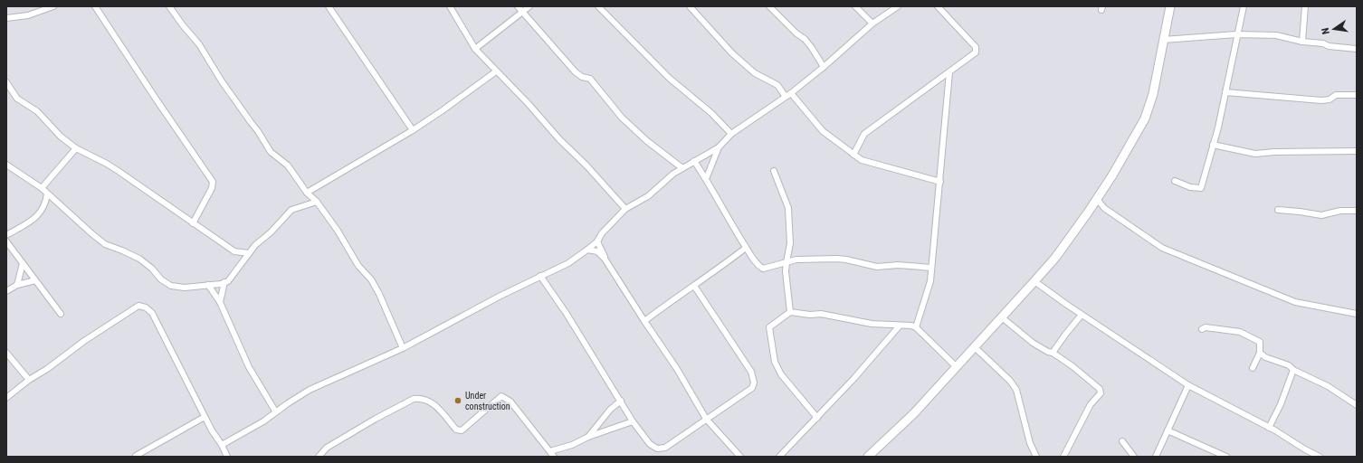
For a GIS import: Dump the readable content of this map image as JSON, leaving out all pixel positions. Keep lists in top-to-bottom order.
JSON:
{
  "places": ["Under construction"],
  "north": "left"
}
